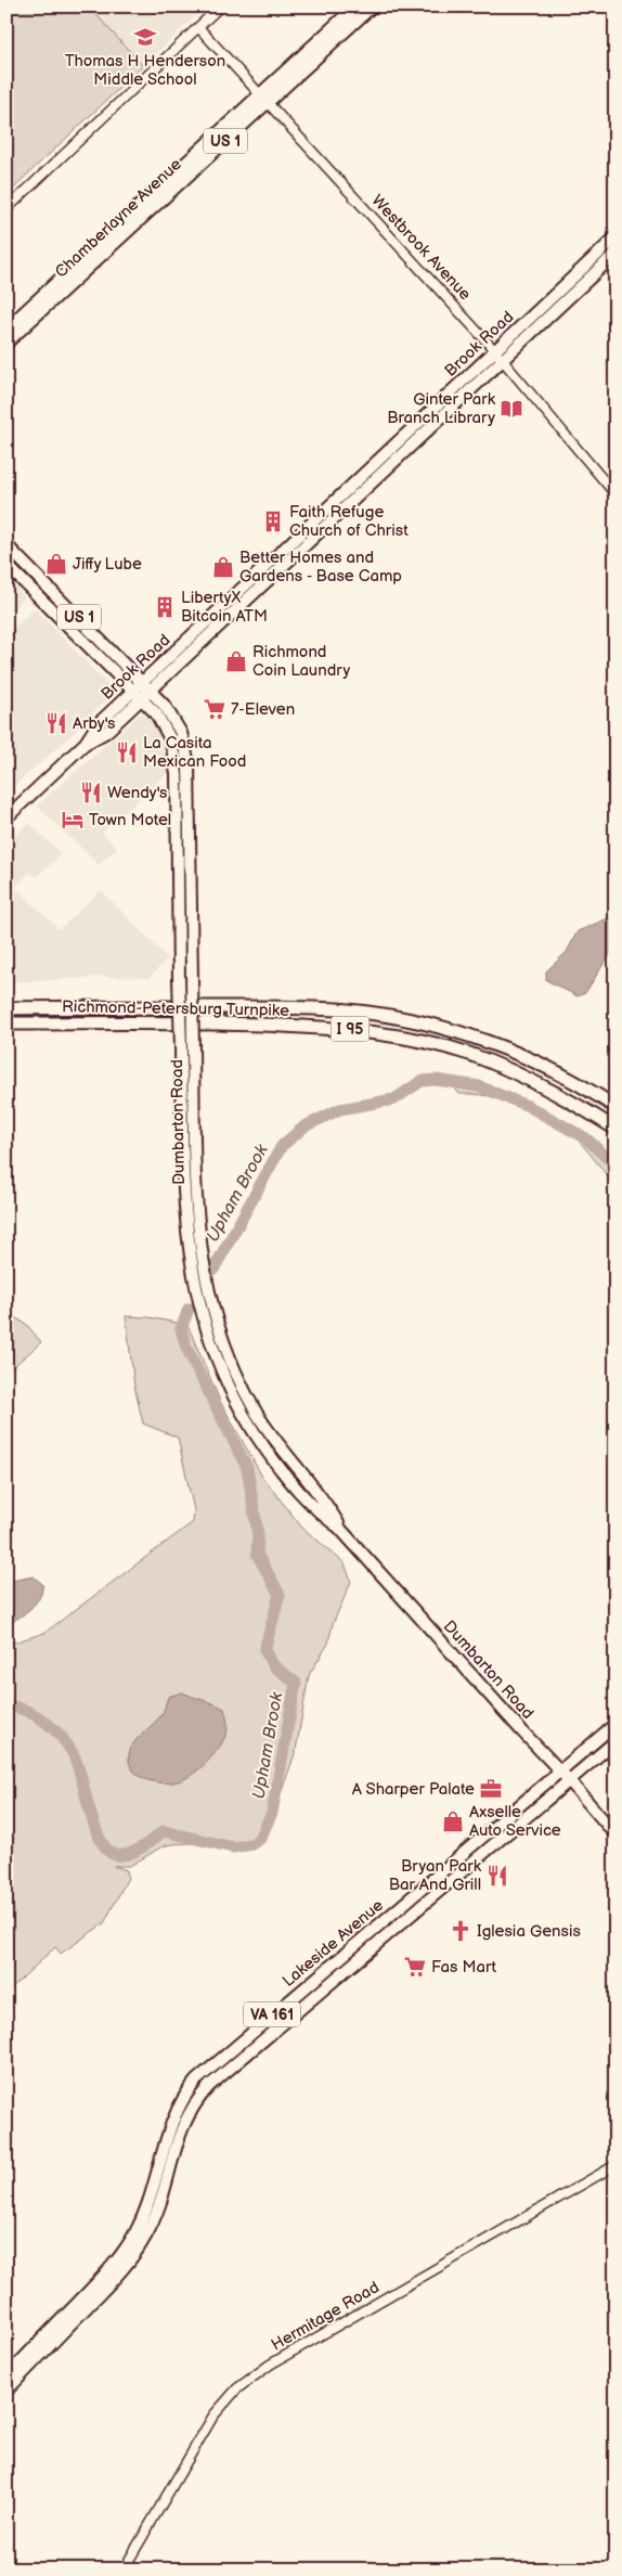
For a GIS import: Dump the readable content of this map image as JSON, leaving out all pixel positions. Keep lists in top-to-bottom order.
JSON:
{
  "streets": {
    "highway": ["Richmond-Petersburg Turnpike", "I 95"],
    "main road": [
      "US 1",
      "Chamberlayne Avenue",
      "Brook Road",
      "Dumbarton Road",
      "Lakeside Avenue",
      "VA 161"
    ],
    "street": ["Westbrook Avenue", "Hermitage Road"]
  },
  "crossings": [
    ["US 1", "Chamberlayne Avenue"],
    ["US 1", "Westbrook Avenue"],
    ["US 1", "Brook Road"],
    ["US 1", "Dumbarton Road"],
    ["Chamberlayne Avenue", "Westbrook Avenue"],
    ["Westbrook Avenue", "Brook Road"],
    ["Brook Road", "Dumbarton Road"],
    ["Dumbarton Road", "Lakeside Avenue"]
  ],
  "water": ["Upham Brook"],
  "places": {
    "school or university": ["Thomas H Henderson Middle School"],
    "library": ["Ginter Park Branch Library"],
    "building": ["Faith Refuge Church of Christ", "LibertyX Bitcoin ATM"],
    "shop": [
      "Jiffy Lube",
      "Better Homes and Gardens - Base Camp",
      "Richmond Coin Laundry",
      "Axselle Auto Service"
    ],
    "supermarket": ["7-Eleven", "Fas Mart"],
    "restaurant": [
      "Arby's",
      "La Casita Mexican Food",
      "Wendy's",
      "Bryan Park Bar And Grill"
    ],
    "hotel": ["Town Motel"],
    "office": ["A Sharper Palate"],
    "church": ["Iglesia Gensis"]
  }
}
